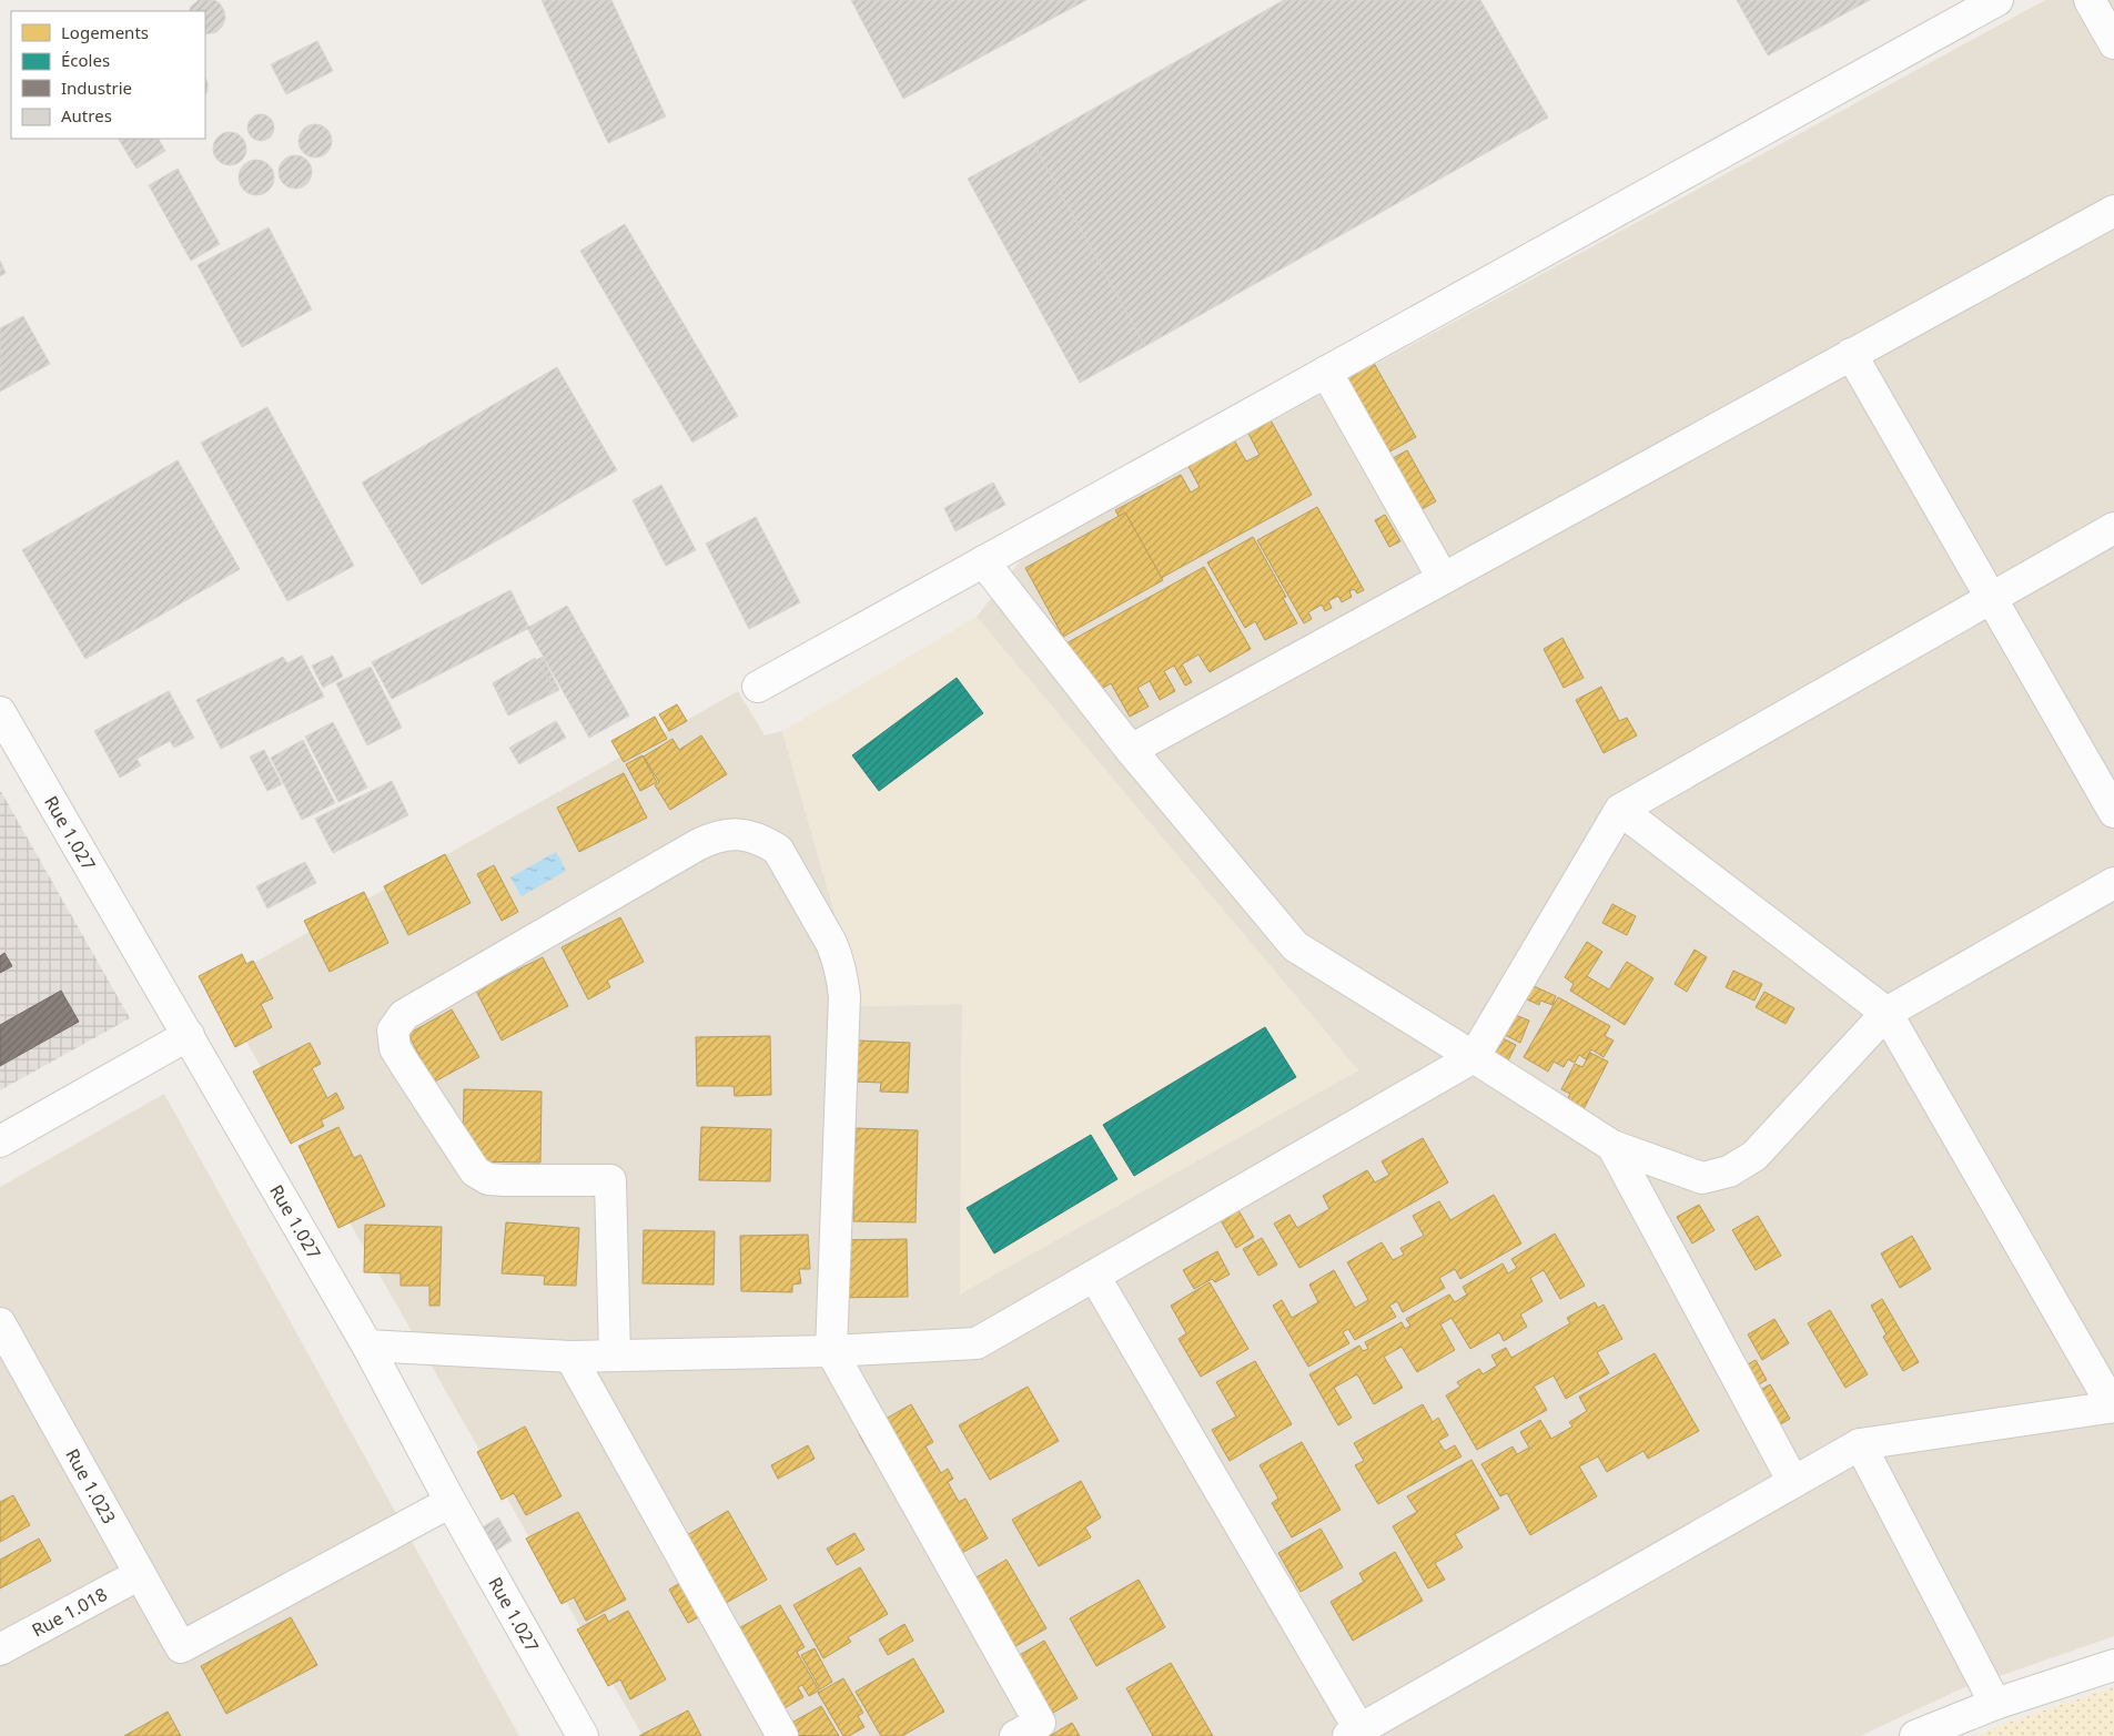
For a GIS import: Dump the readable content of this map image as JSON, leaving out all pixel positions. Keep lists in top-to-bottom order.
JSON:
{
  "streets": {
    "street": ["Rue 1.027", "Rue 1.023", "Rue 1.018"]
  },
  "crossings": [
    ["Rue 1.027", "Rue 1.023"],
    ["Rue 1.023", "Rue 1.018"]
  ],
  "legend": [
    "Logements",
    "Écoles",
    "Industrie",
    "Autres"
  ]
}
